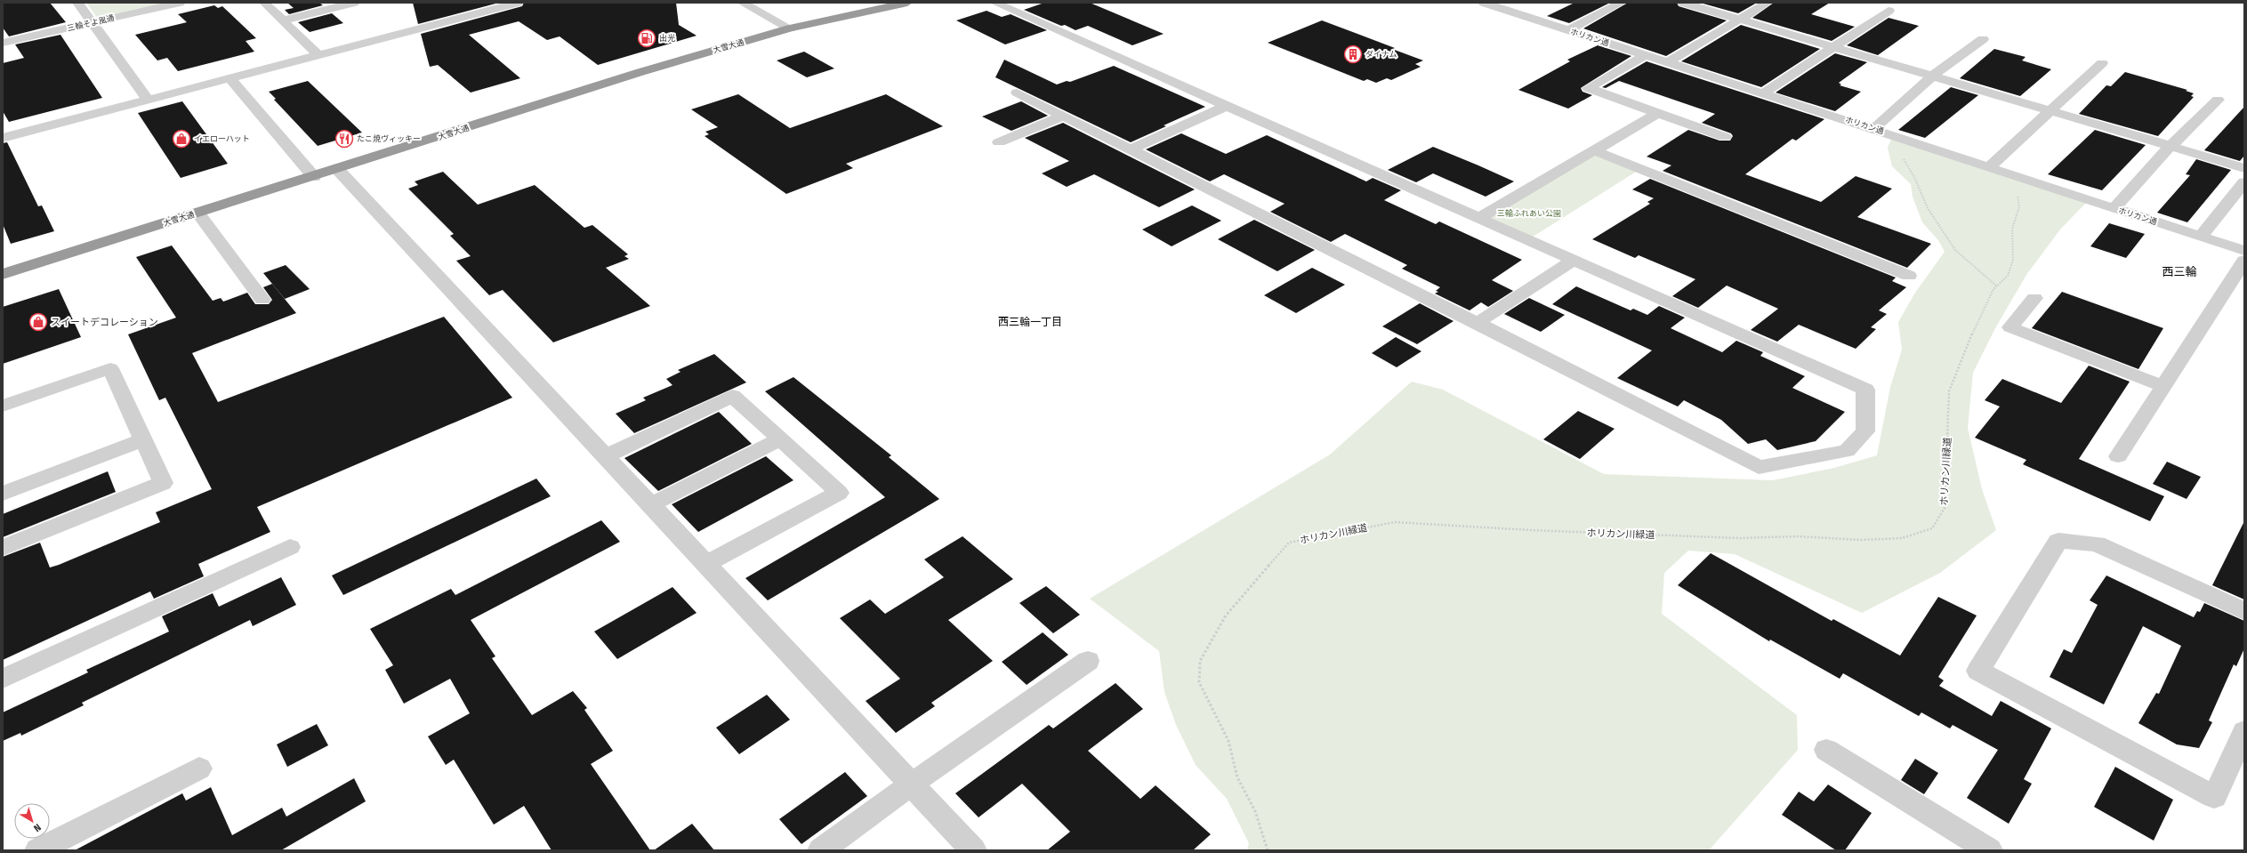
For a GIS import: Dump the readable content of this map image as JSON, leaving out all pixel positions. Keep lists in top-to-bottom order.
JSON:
{
  "streets": {
    "highway": ["大雪大通"],
    "street": ["三輪そよ風通", "ホリカン通"],
    "path": ["ホリカン川緑道"]
  },
  "crossings": [
    ["ホリカン通", "ホリカン川緑道"]
  ],
  "districts": ["西三輪", "西三輪一丁目"],
  "parks": ["三輪ふれあい公園"],
  "places": {
    "fuel station": ["出光"],
    "building": ["ダイナム"],
    "shop": ["イエローハット", "スイートデコレーション"],
    "restaurant": ["たこ焼ヴィッキー"]
  },
  "north": "bottom right"
}
